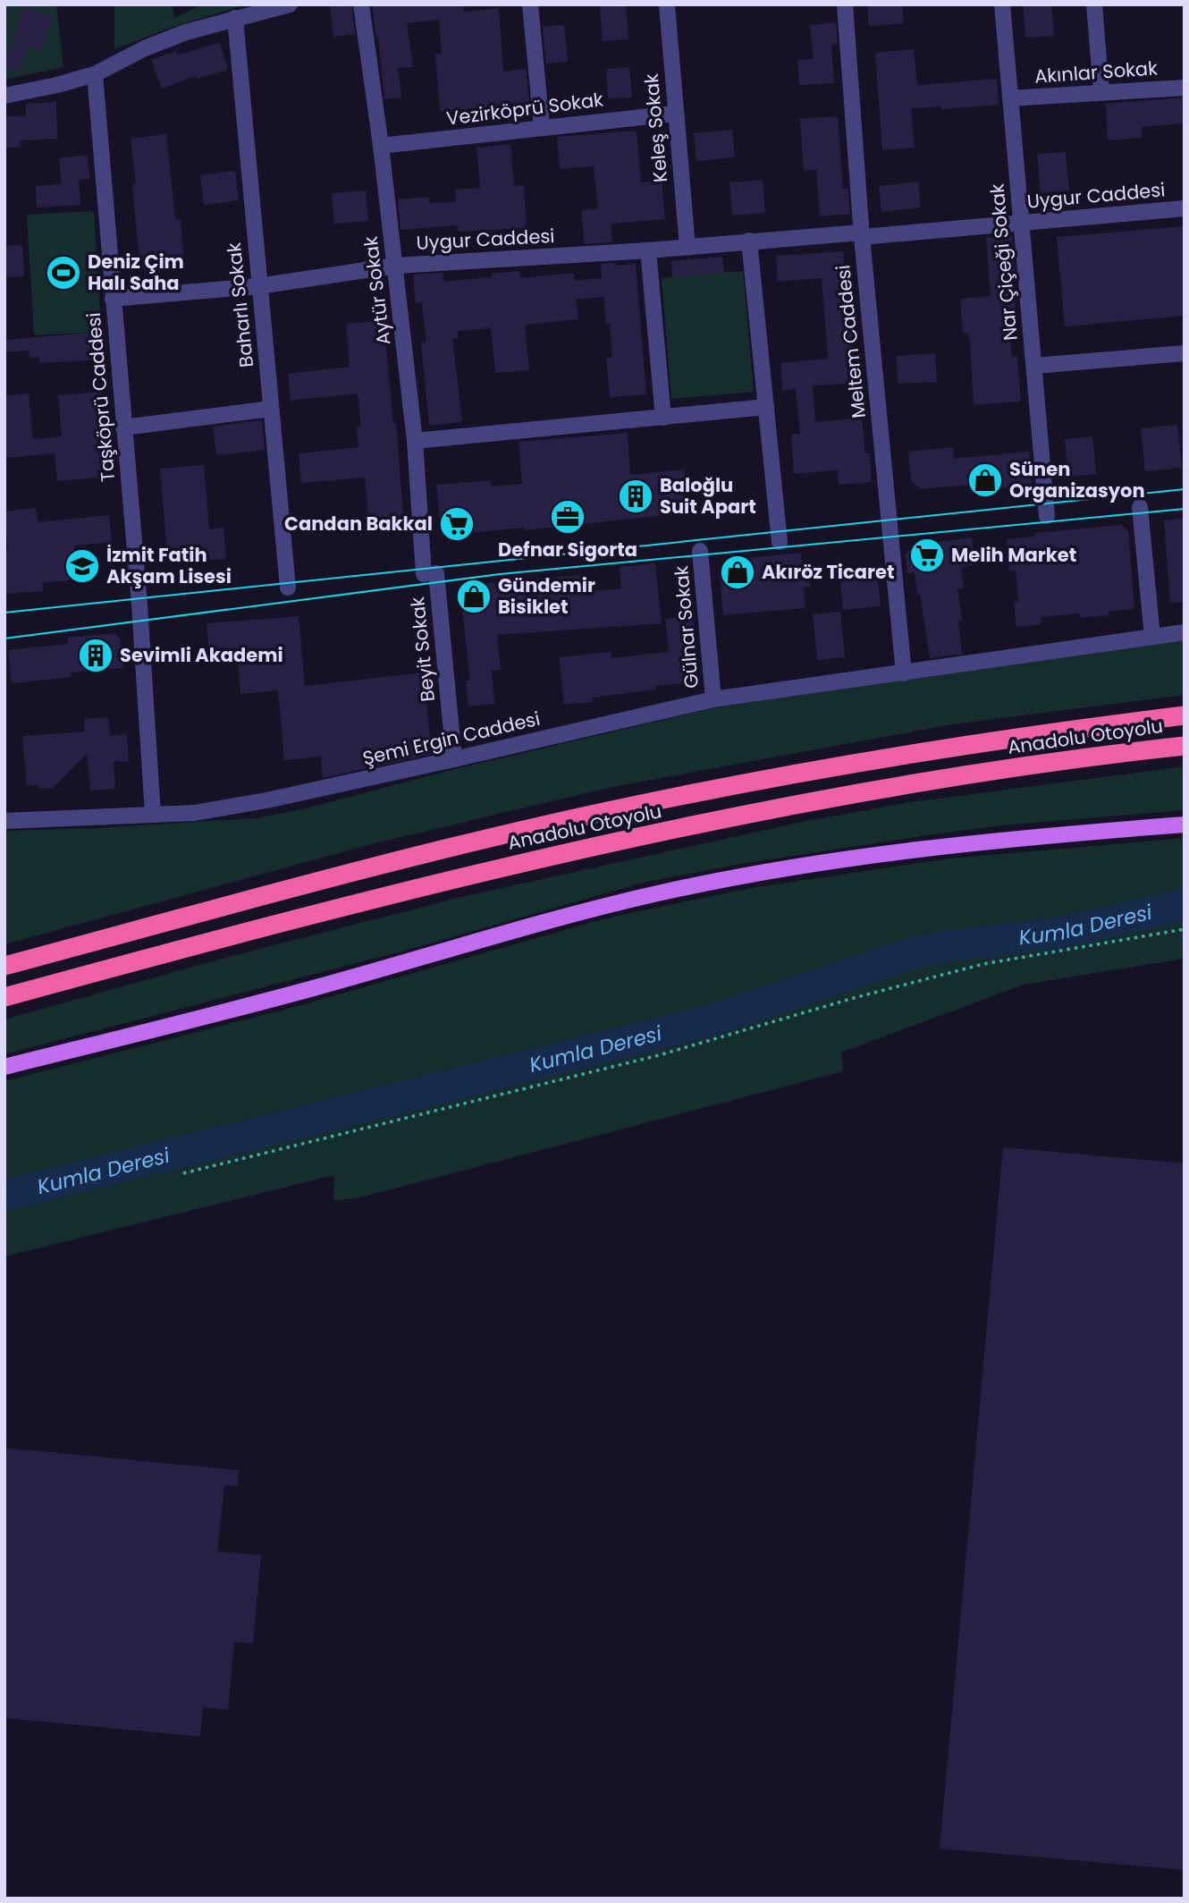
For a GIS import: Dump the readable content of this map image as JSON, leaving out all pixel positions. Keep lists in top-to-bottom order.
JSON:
{
  "streets": {
    "highway": ["Anadolu Otoyolu"],
    "street": [
      "Akınlar Sokak",
      "Vezirköprü Sokak",
      "Keleş Sokak",
      "Uygur Caddesi",
      "Nar Çiçeği Sokak",
      "Aytür Sokak",
      "Baharlı Sokak",
      "Meltem Caddesi",
      "Taşköprü Caddesi",
      "Gülnar Sokak",
      "Beyit Sokak",
      "Şemi Ergin Caddesi"
    ]
  },
  "crossings": [
    ["Akınlar Sokak", "Nar Çiçeği Sokak"],
    ["Vezirköprü Sokak", "Keleş Sokak"],
    ["Vezirköprü Sokak", "Aytür Sokak"],
    ["Keleş Sokak", "Uygur Caddesi"],
    ["Uygur Caddesi", "Nar Çiçeği Sokak"],
    ["Uygur Caddesi", "Aytür Sokak"],
    ["Uygur Caddesi", "Baharlı Sokak"],
    ["Uygur Caddesi", "Meltem Caddesi"],
    ["Uygur Caddesi", "Taşköprü Caddesi"],
    ["Aytür Sokak", "Beyit Sokak"],
    ["Meltem Caddesi", "Şemi Ergin Caddesi"],
    ["Taşköprü Caddesi", "Şemi Ergin Caddesi"],
    ["Gülnar Sokak", "Şemi Ergin Caddesi"],
    ["Beyit Sokak", "Şemi Ergin Caddesi"]
  ],
  "water": ["Kumla Deresi"],
  "places": {
    "sports": ["Deniz Çim Halı Saha"],
    "shop": ["Sünen Organizasyon", "Akıröz Ticaret", "Gündemir Bisiklet"],
    "building": ["Baloğlu Suit Apart", "Sevimli Akademi"],
    "office": ["Defnar Sigorta"],
    "supermarket": ["Candan Bakkal", "Melih Market"],
    "school or university": ["İzmit Fatih Akşam Lisesi"]
  }
}
